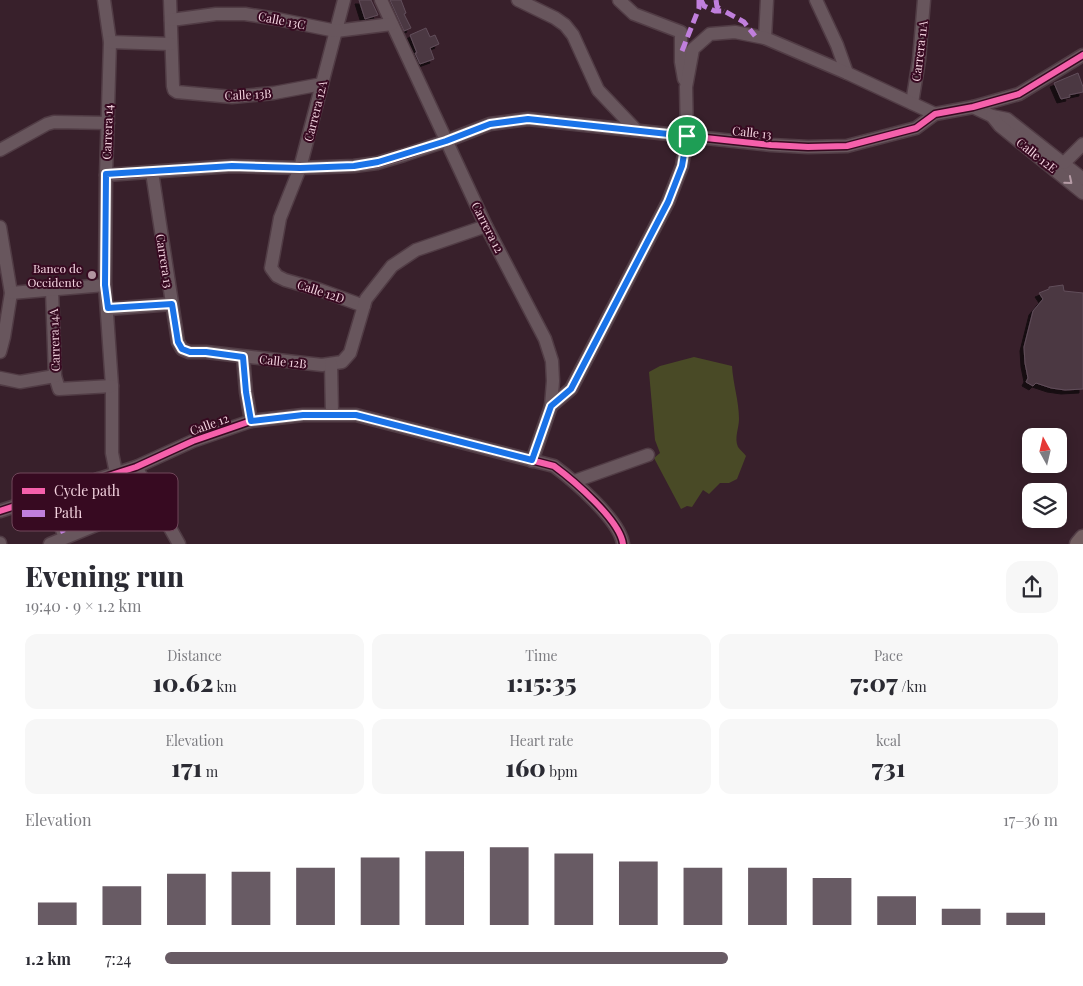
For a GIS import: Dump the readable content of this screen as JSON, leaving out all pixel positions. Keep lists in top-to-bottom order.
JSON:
{
  "streets": {
    "street": [
      "Calle 13C",
      "Carrera 11A",
      "Calle 13B",
      "Carrera 12A",
      "Carrera 14",
      "Calle 13",
      "Calle 12E",
      "Carrera 12",
      "Carrera 13",
      "Calle 12D",
      "Carrera 14A",
      "Calle 12B",
      "Calle 12"
    ]
  },
  "crossings": [
    ["Calle 13C", "Carrera 12A"],
    ["Calle 13C", "Carrera 12"],
    ["Calle 13B", "Carrera 12A"],
    ["Carrera 12A", "Calle 13"],
    ["Carrera 12A", "Calle 12D"],
    ["Carrera 14", "Calle 13"],
    ["Carrera 14", "Carrera 14A"],
    ["Carrera 14", "Calle 12"],
    ["Calle 13", "Calle 12E"],
    ["Calle 13", "Carrera 12"],
    ["Calle 13", "Carrera 13"],
    ["Carrera 12", "Calle 12"],
    ["Carrera 13", "Calle 12B"]
  ],
  "places": ["Banco de Occidente"],
  "legend": ["Cycle path", "Path"],
  "north": "top",
  "page": {
    "heading": ["Evening run", "19:40 · 9 × 1.2 km"],
    "stats": [
      ["Distance", "10.62 km"],
      ["Time", "1:15:35"],
      ["Pace", "7:07 /km"],
      ["Elevation", "171 m"],
      ["Heart rate", "160 bpm"],
      ["kcal", "731"]
    ],
    "chart": ["Elevation", "17–36 m"],
    "list": [
      {
        "name": "1.2 km",
        "note": "7:24"
      }
    ]
  }
}
